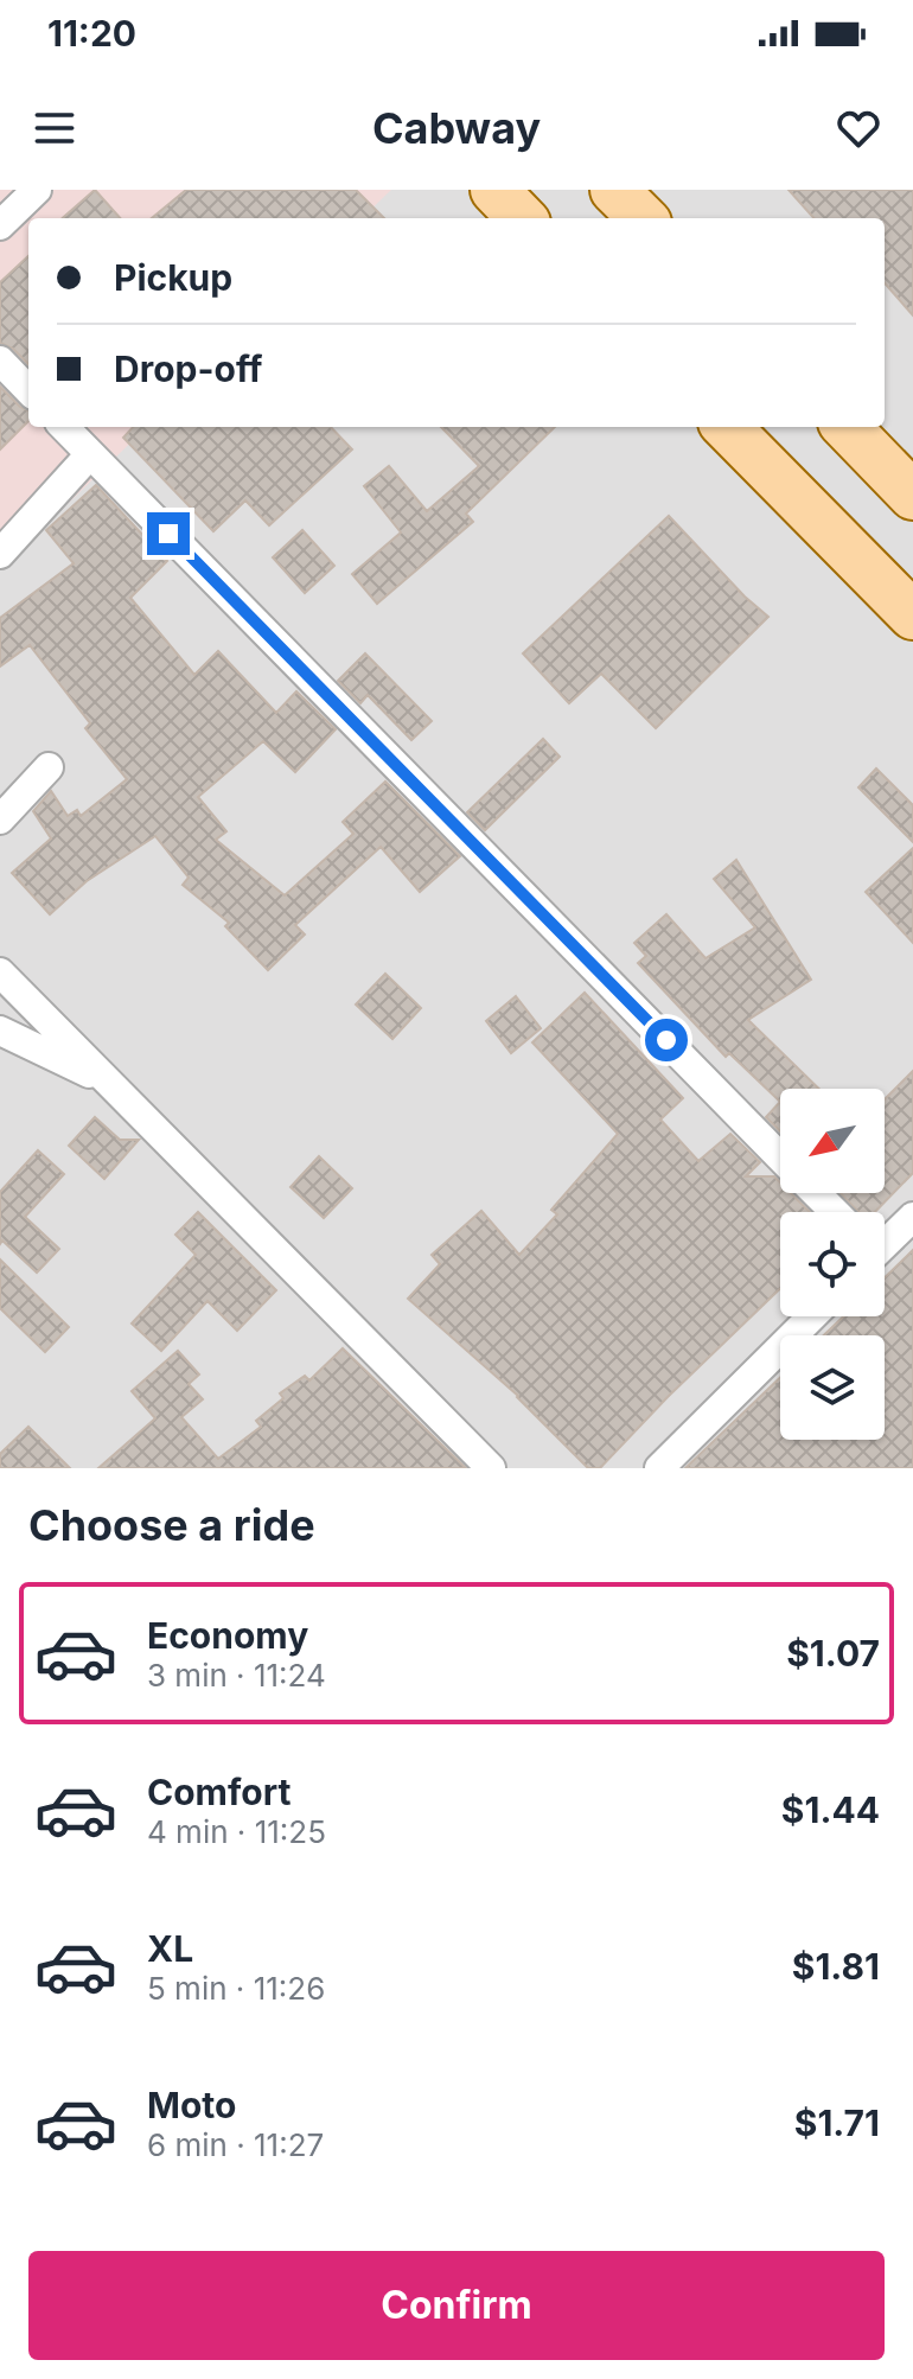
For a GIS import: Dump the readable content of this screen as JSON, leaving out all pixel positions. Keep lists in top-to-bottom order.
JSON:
{
  "north": "bottom left",
  "page": {
    "status": "11:20",
    "header": "Cabway",
    "banner": ["Pickup", "Drop-off"],
    "heading": "Choose a ride",
    "list": [
      {
        "name": "Economy",
        "note": "3 min · 11:24",
        "value": "$1.07"
      },
      {
        "name": "Comfort",
        "note": "4 min · 11:25",
        "value": "$1.44"
      },
      {
        "name": "XL",
        "note": "5 min · 11:26",
        "value": "$1.81"
      },
      {
        "name": "Moto",
        "note": "6 min · 11:27",
        "value": "$1.71"
      }
    ],
    "buttons": "Confirm"
  }
}
